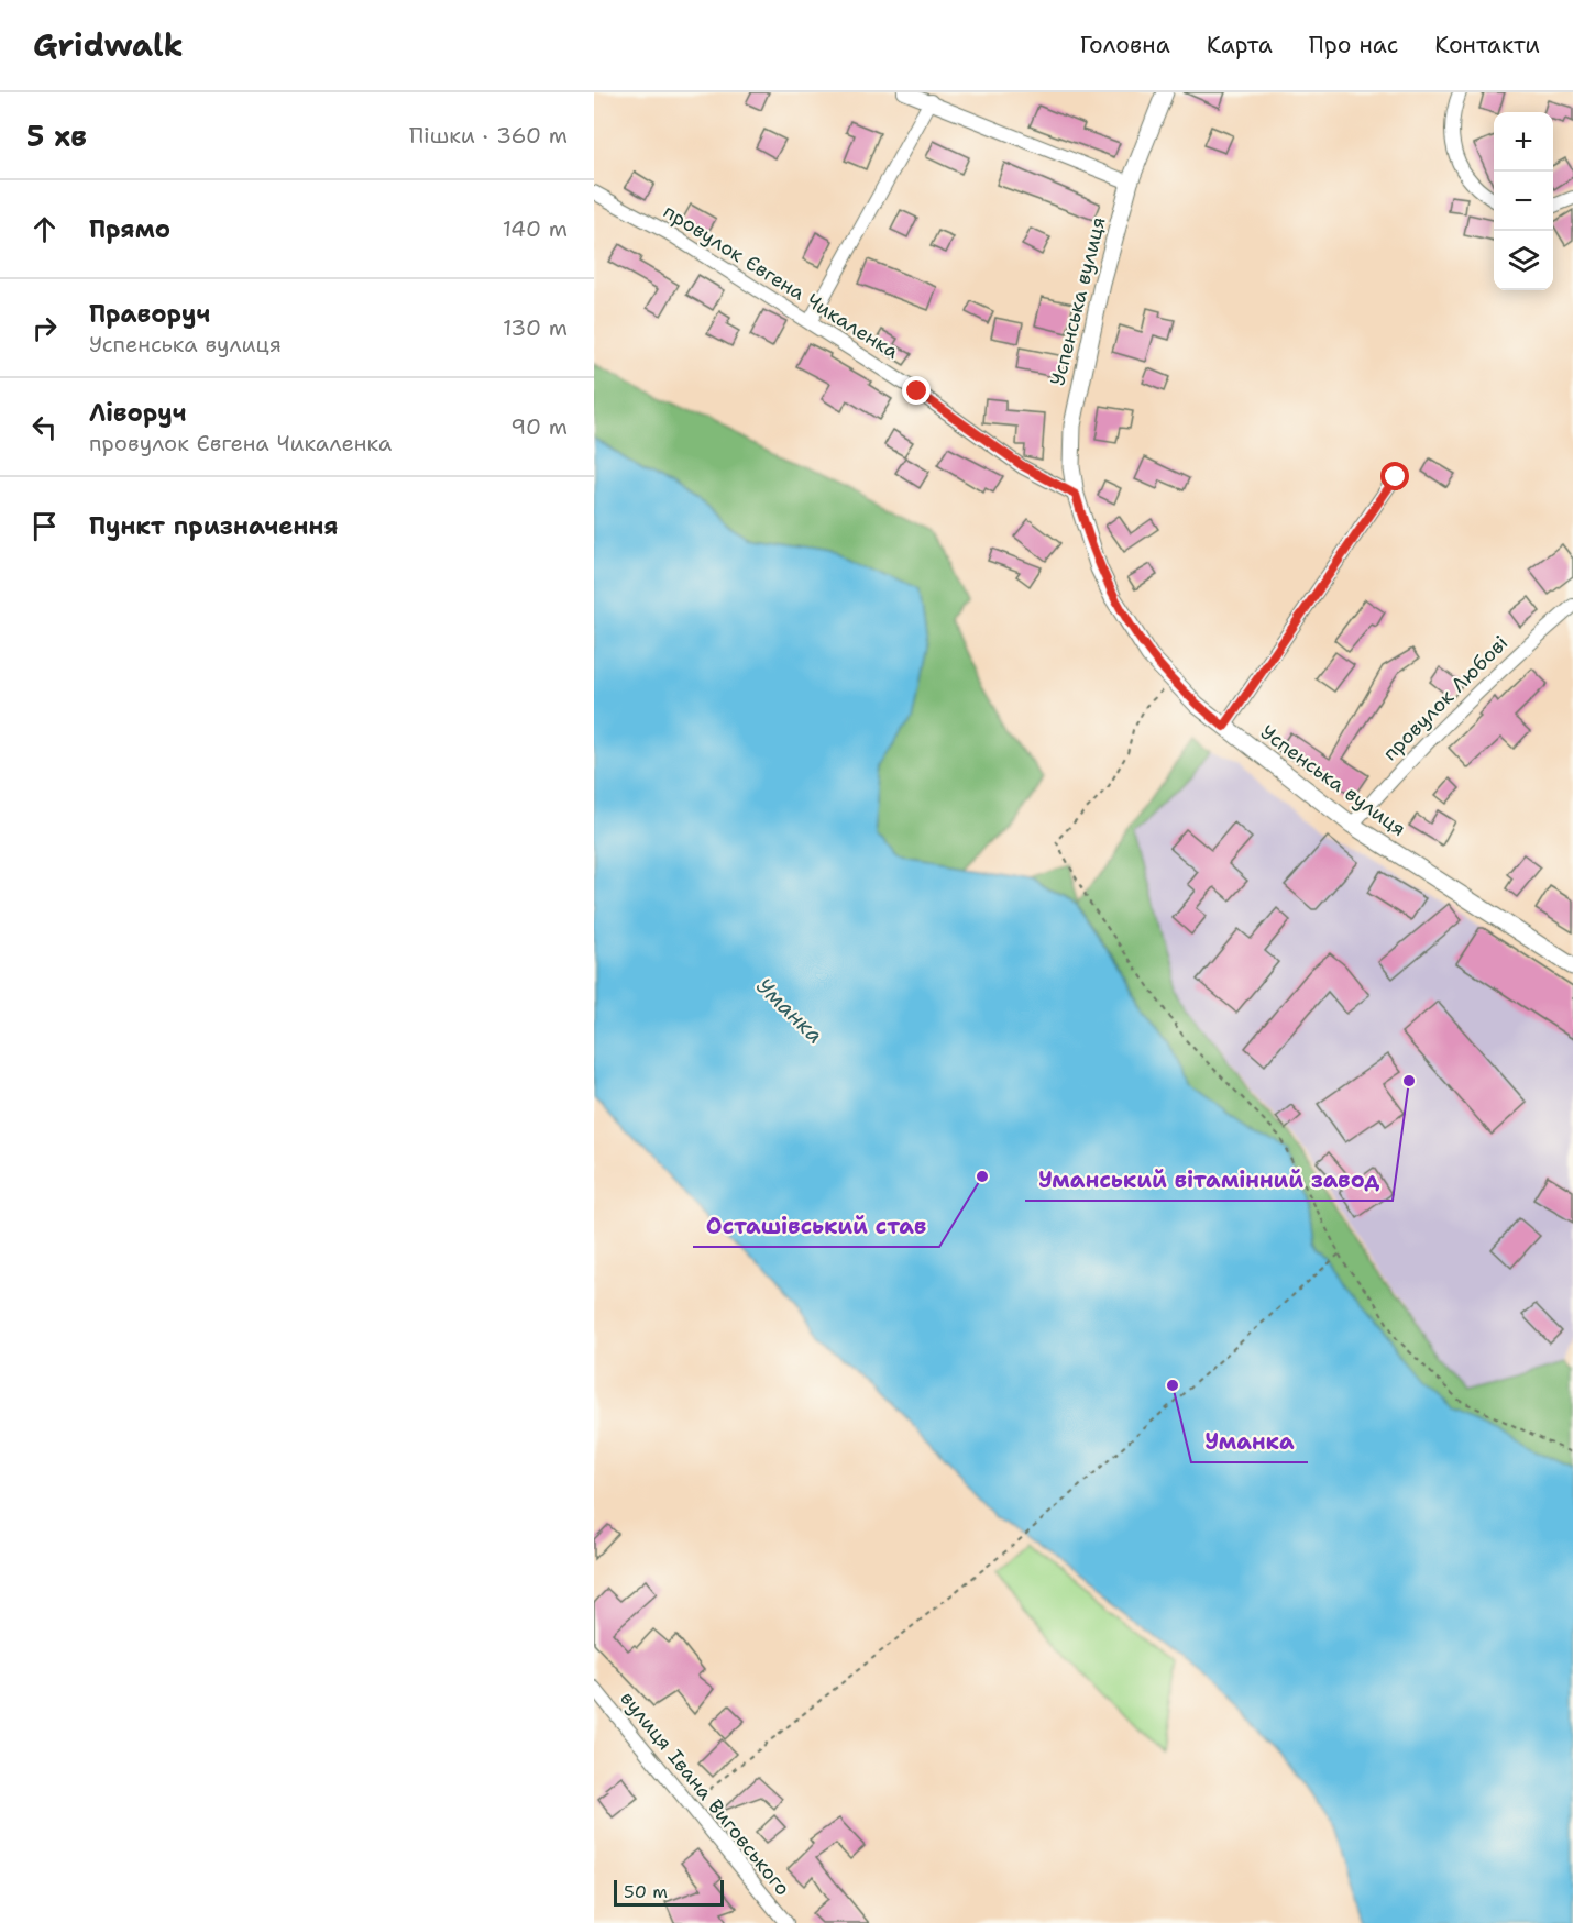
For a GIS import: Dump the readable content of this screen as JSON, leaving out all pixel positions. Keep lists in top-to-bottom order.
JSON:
{
  "streets": {
    "street": [
      "провулок Євгена Чикаленка",
      "Успенська вулиця",
      "провулок Любові",
      "вулиця Івана Виговського"
    ]
  },
  "crossings": [
    ["провулок Євгена Чикаленка", "Успенська вулиця"],
    ["Успенська вулиця", "провулок Любові"]
  ],
  "water": ["Уманка"],
  "places": ["Уманський вітамінний завод", "Осташівський став", "Уманка"],
  "scale_bar": "50 m",
  "page": {
    "header": "Gridwalk",
    "nav": [
      "Головна",
      "Карта",
      "Про нас",
      "Контакти"
    ],
    "heading": ["5 хв", "Пішки · 360 m"],
    "map_buttons": ["+", "−"],
    "list": [
      ["Прямо", "140 m"],
      ["Праворуч", "Успенська вулиця", "130 m"],
      ["Ліворуч", "провулок Євгена Чикаленка", "90 m"],
      "Пункт призначення"
    ],
    "scale": "50 m"
  }
}
